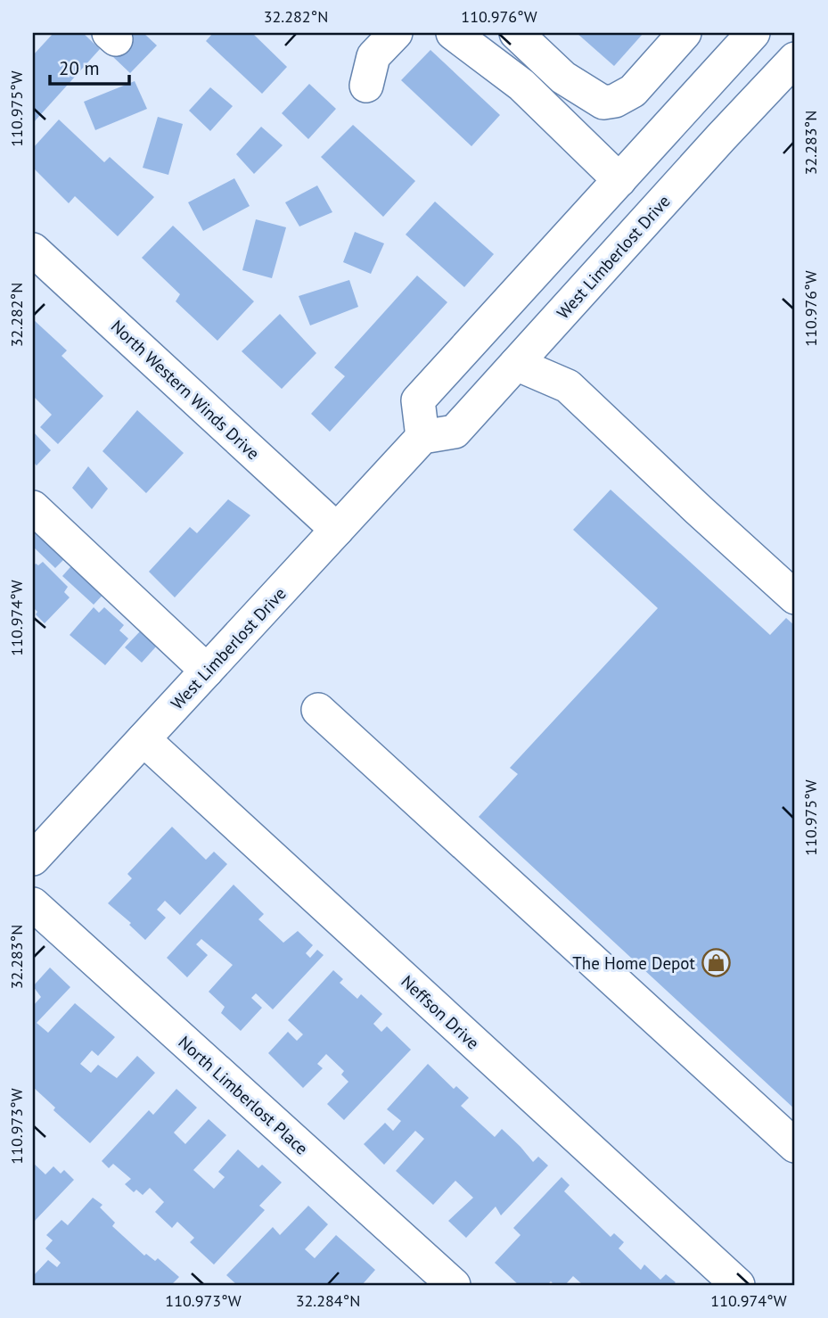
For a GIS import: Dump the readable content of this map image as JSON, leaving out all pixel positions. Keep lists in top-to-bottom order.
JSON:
{
  "streets": {
    "street": [
      "West Limberlost Drive",
      "North Western Winds Drive",
      "Neffson Drive",
      "North Limberlost Place"
    ]
  },
  "crossings": [
    ["West Limberlost Drive", "North Western Winds Drive"],
    ["West Limberlost Drive", "Neffson Drive"]
  ],
  "places": {
    "shop": ["The Home Depot"]
  },
  "scale_bar": "20 m",
  "coordinates": [
    "32.282°N",
    "110.976°W",
    "110.975°W",
    "32.283°N",
    "110.974°W",
    "110.973°W",
    "32.284°N"
  ]
}
